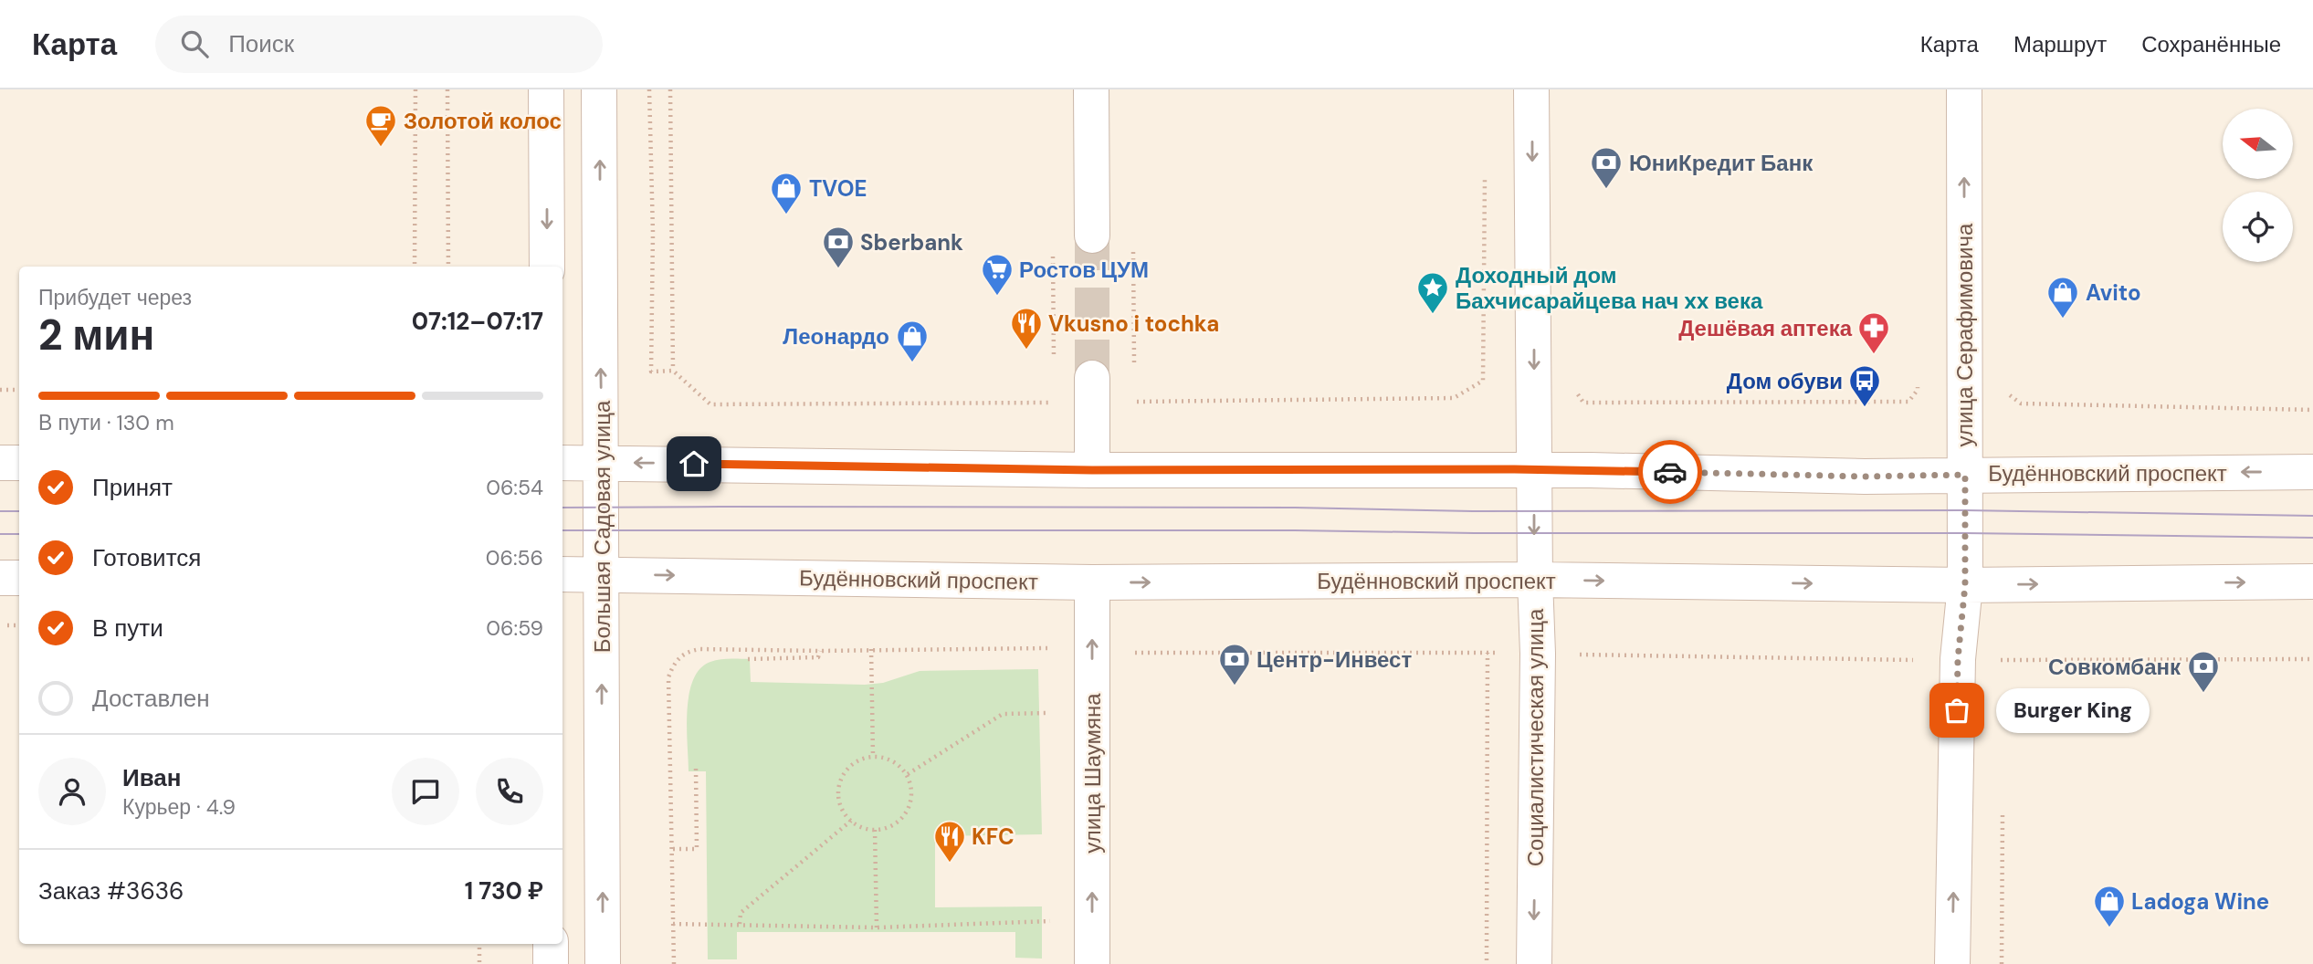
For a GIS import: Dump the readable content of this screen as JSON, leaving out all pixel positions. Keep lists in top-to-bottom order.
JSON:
{
  "streets": {
    "main road": [
      "улица Серафимовича",
      "Будённовский проспект",
      "Большая Садовая улица",
      "Социалистическая улица",
      "улица Шаумяна"
    ]
  },
  "crossings": [
    ["улица Серафимовича", "Будённовский проспект"],
    ["Будённовский проспект", "Большая Садовая улица"],
    ["Будённовский проспект", "Социалистическая улица"],
    ["Будённовский проспект", "улица Шаумяна"]
  ],
  "one_way": [
    "улица Серафимовича",
    "Большая Садовая улица",
    "Социалистическая улица",
    "улица Шаумяна"
  ],
  "places": {
    "cafe": ["Золотой колос"],
    "bank": [
      "ЮниКредит Банк",
      "Sberbank",
      "Центр-Инвест",
      "Совкомбанк"
    ],
    "shop": [
      "TVOE",
      "Avito",
      "Леонардо",
      "Ladoga Wine"
    ],
    "supermarket": ["Ростов ЦУМ"],
    "place": ["Доходный дом Бахчисарайцева нач xx века"],
    "restaurant": ["Vkusno i tochka", "KFC"],
    "pharmacy": ["Дешёвая аптека"],
    "bus stop": ["Дом обуви"],
    "other": ["Burger King"]
  },
  "north": "left",
  "page": {
    "header": "Карта",
    "search": "Поиск",
    "nav": ["Карта", "Маршрут", "Сохранённые"],
    "heading": ["2 мин", "Прибудет через", "07:12–07:17"],
    "panel": [
      "Иван",
      "Курьер · 4.9",
      "Заказ #3636",
      "1 730 ₽"
    ],
    "bar": "В пути · 130 m",
    "list": [
      ["Принят", "06:54"],
      ["Готовится", "06:56"],
      ["В пути", "06:59"],
      "Доставлен"
    ],
    "bubble": "Burger King"
  }
}
